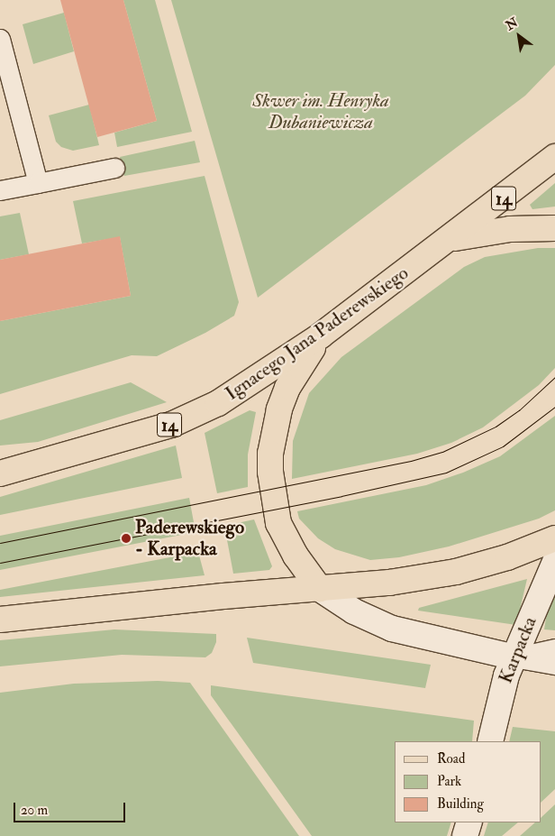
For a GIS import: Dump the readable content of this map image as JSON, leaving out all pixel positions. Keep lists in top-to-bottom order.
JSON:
{
  "streets": {
    "main road": ["14", "Ignacego Jana Paderewskiego"],
    "street": ["Karpacka"]
  },
  "parks": ["Skwer im. Henryka Dubaniewicza"],
  "places": ["Paderewskiego - Karpacka"],
  "legend": ["Road", "Park", "Building"],
  "scale_bar": "20 m",
  "north": "top left"
}
